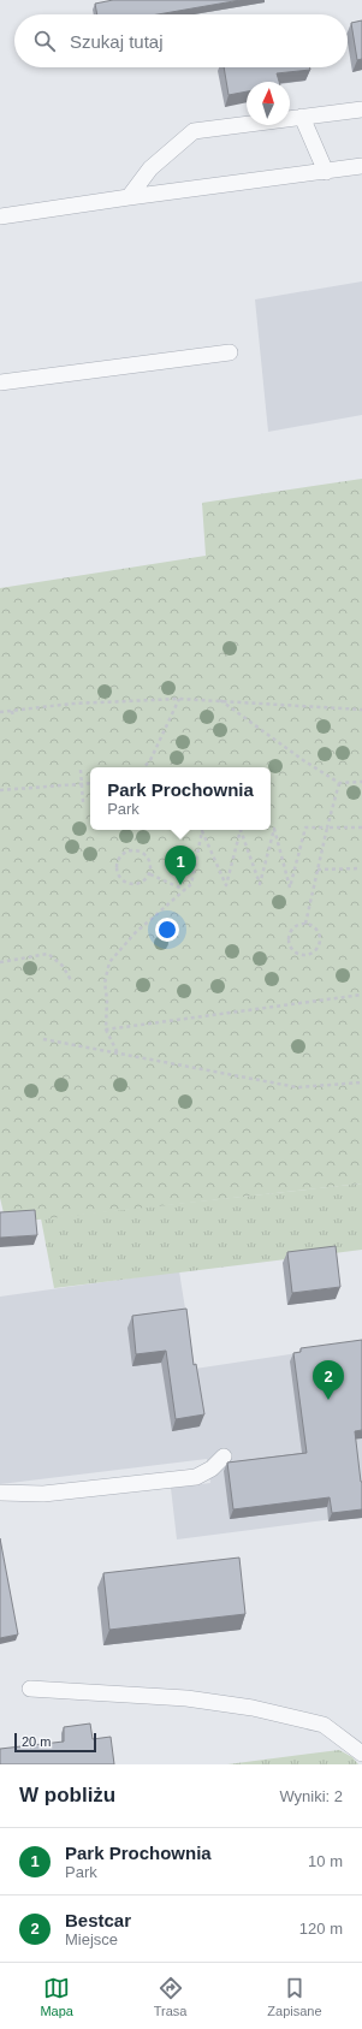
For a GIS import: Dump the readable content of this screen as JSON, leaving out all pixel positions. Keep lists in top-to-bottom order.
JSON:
{
  "scale_bar": "20 m",
  "north": "top",
  "page": {
    "search": "Szukaj tutaj",
    "popup": ["Park Prochownia", "Park"],
    "pins": ["1", "2"],
    "scale": "20 m",
    "heading": ["W pobliżu", "Wyniki: 2"],
    "list": [
      {
        "mark": "1",
        "name": "Park Prochownia",
        "note": "Park",
        "value": "10 m"
      },
      {
        "mark": "2",
        "name": "Bestcar",
        "note": "Miejsce",
        "value": "120 m"
      }
    ],
    "nav": ["Mapa", "Trasa", "Zapisane"]
  }
}
